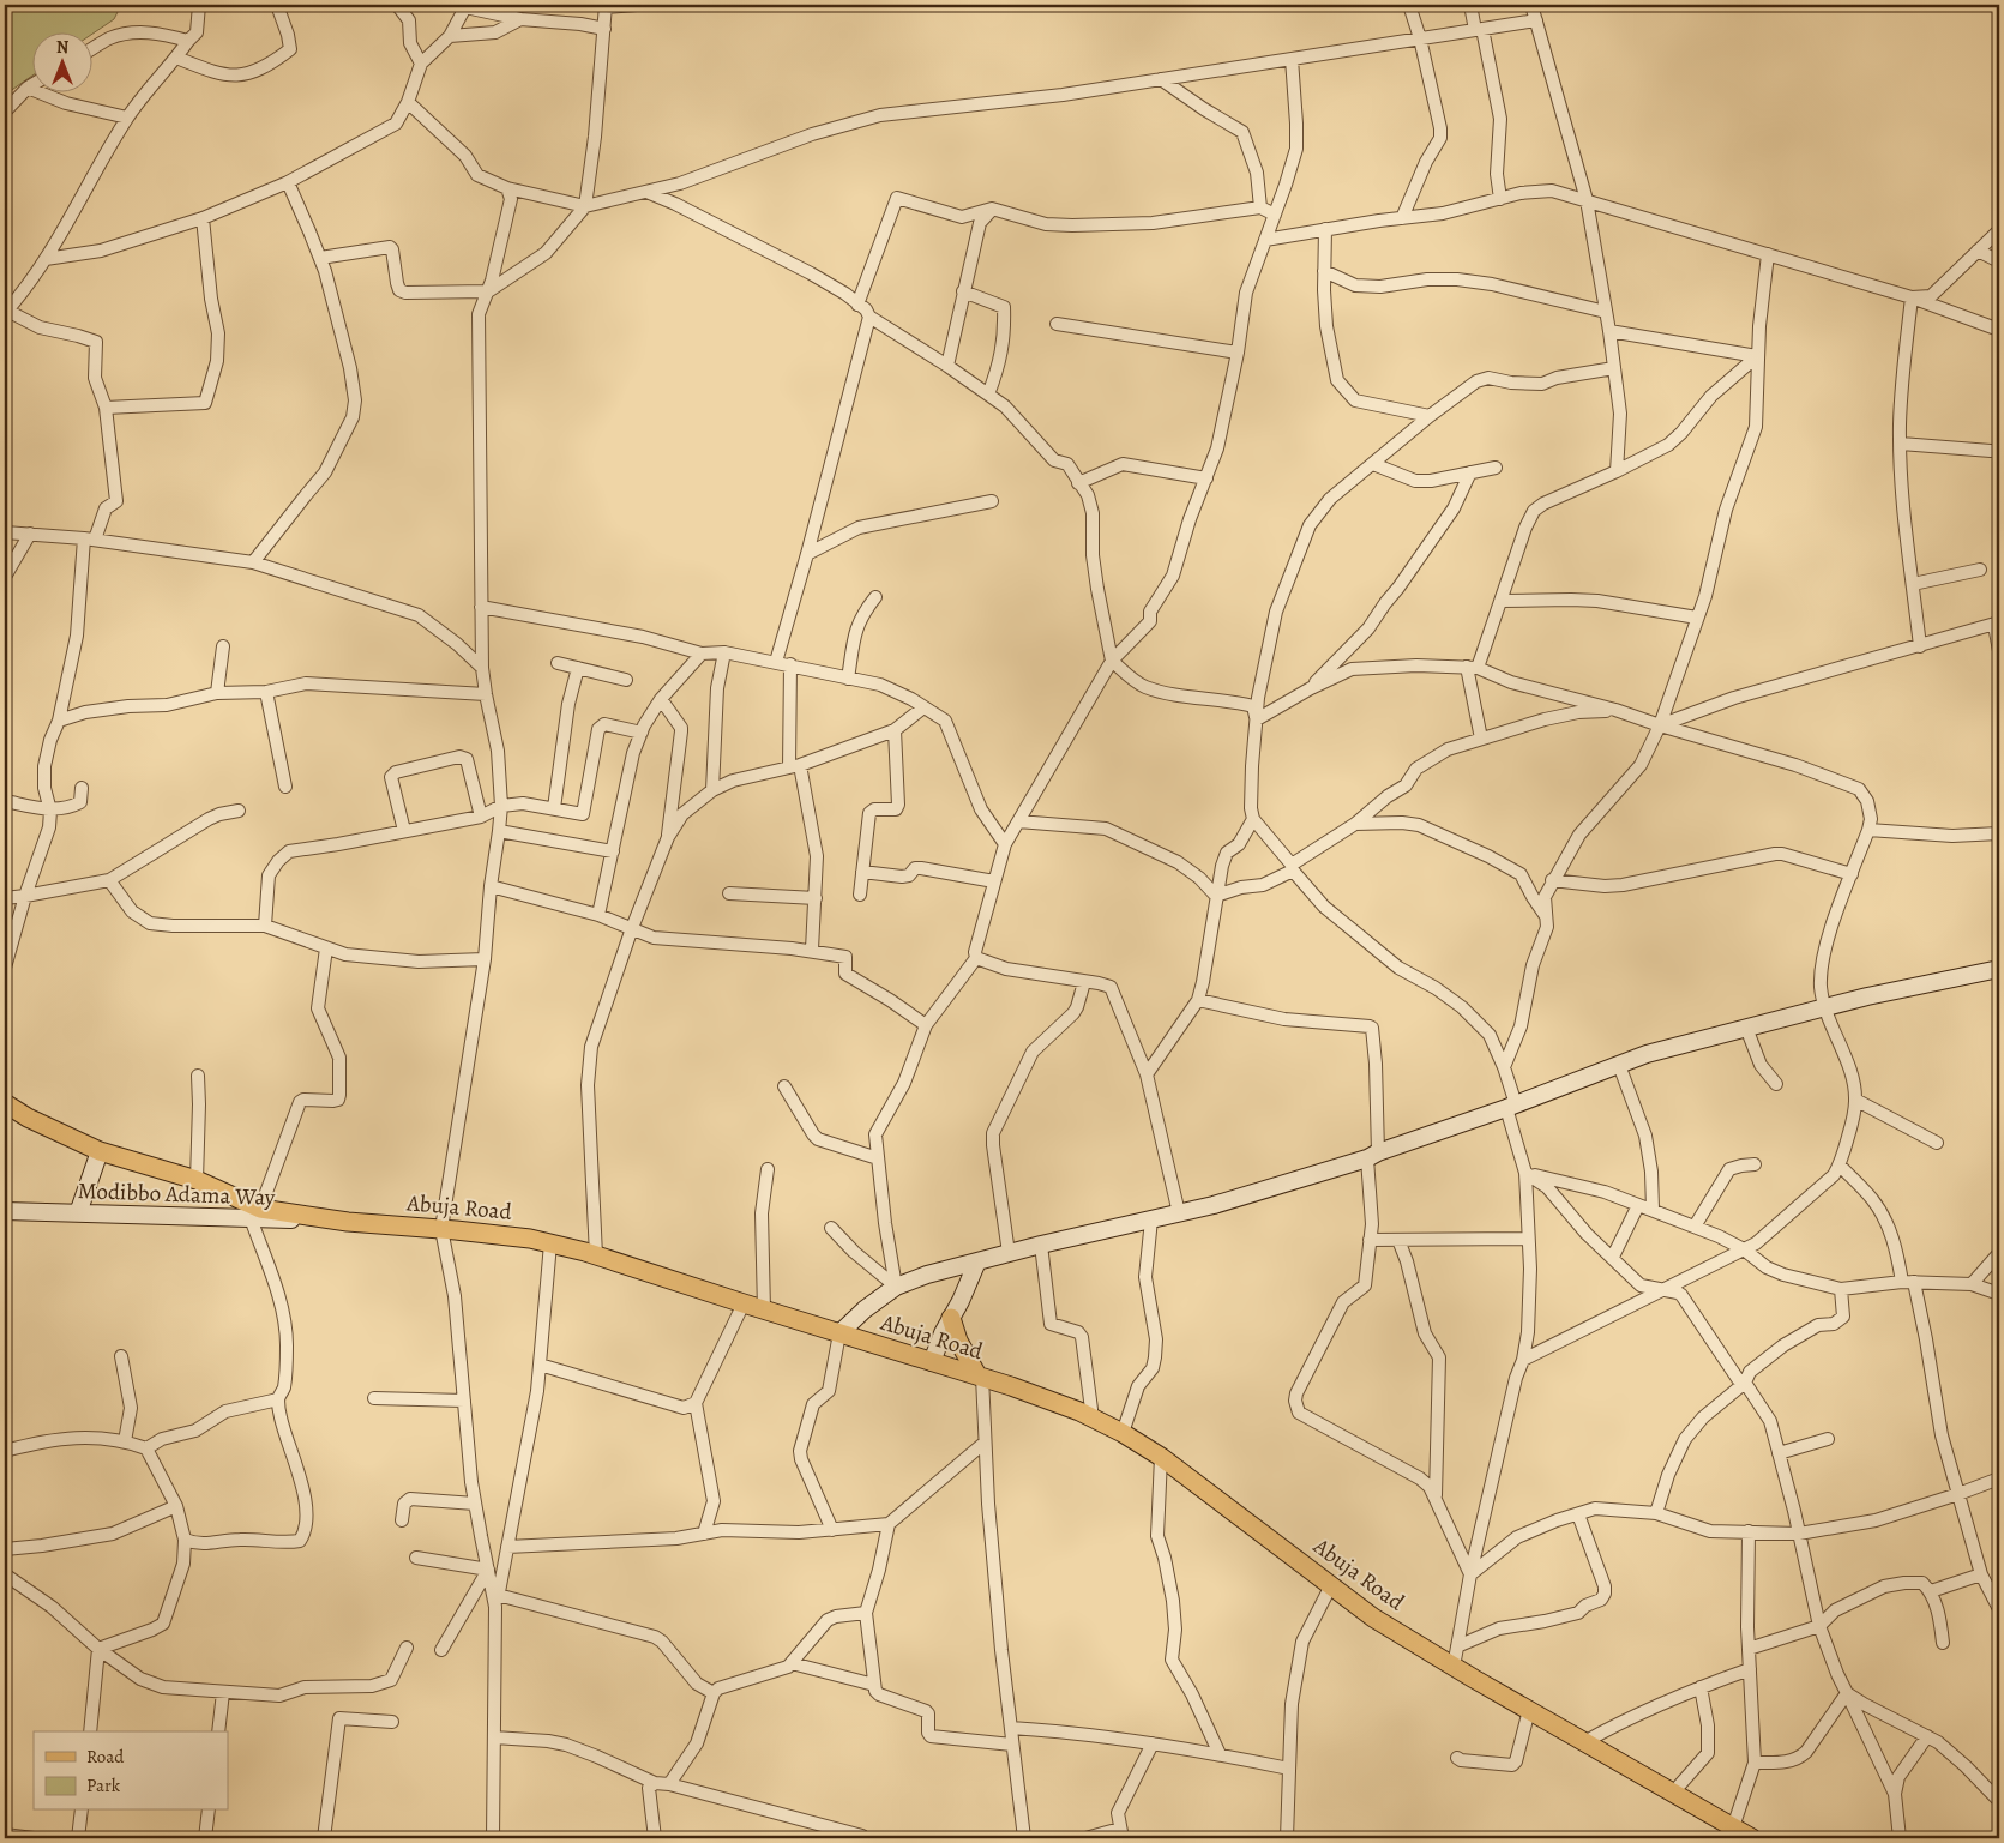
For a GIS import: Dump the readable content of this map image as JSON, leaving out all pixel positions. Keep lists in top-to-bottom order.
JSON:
{
  "streets": {
    "main road": ["Abuja Road"],
    "street": ["Modibbo Adama Way"]
  },
  "crossings": [
    ["Modibbo Adama Way", "Abuja Road"]
  ],
  "legend": ["Road", "Park"],
  "north": "top"
}
